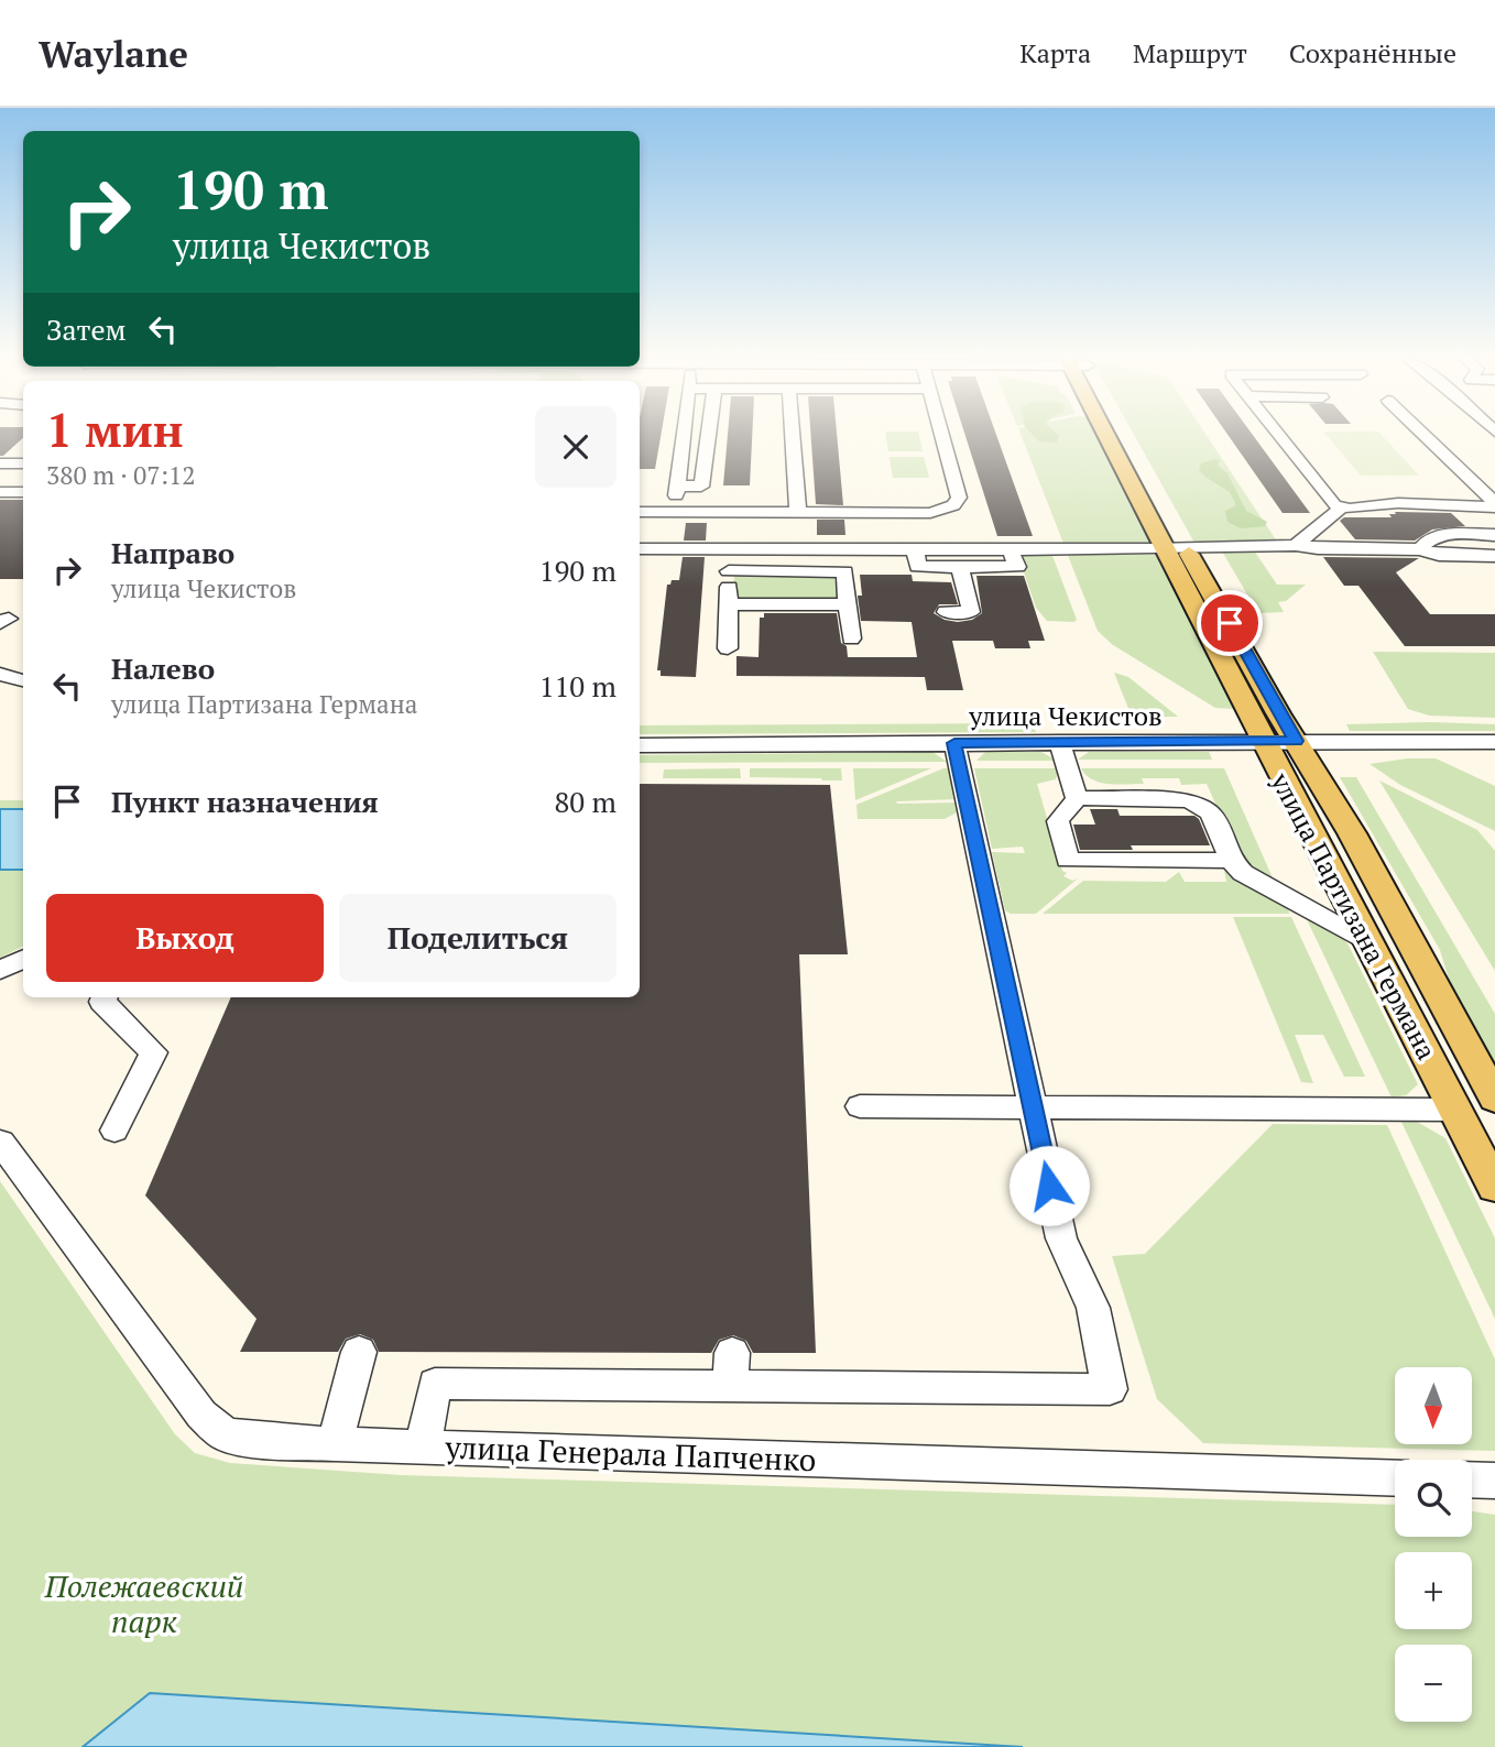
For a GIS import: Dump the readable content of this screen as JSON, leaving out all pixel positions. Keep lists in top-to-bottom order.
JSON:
{
  "streets": {
    "main road": ["улица Партизана Германа"],
    "street": ["улица Чекистов", "улица Генерала Папченко"]
  },
  "crossings": [
    ["улица Чекистов", "улица Партизана Германа"]
  ],
  "parks": ["Полежаевский парк"],
  "north": "bottom",
  "page": {
    "header": "Waylane",
    "nav": ["Карта", "Маршрут", "Сохранённые"],
    "turn": ["190 m", "улица Чекистов"],
    "then": "Затем",
    "heading": ["1 мин", "380 m · 07:12"],
    "list": [
      {
        "name": "Направо",
        "note": "улица Чекистов",
        "value": "190 m"
      },
      {
        "name": "Налево",
        "note": "улица Партизана Германа",
        "value": "110 m"
      },
      {
        "name": "Пункт назначения",
        "value": "80 m"
      }
    ],
    "buttons": ["Выход", "Поделиться"],
    "map_buttons": ["+", "−"]
  }
}
